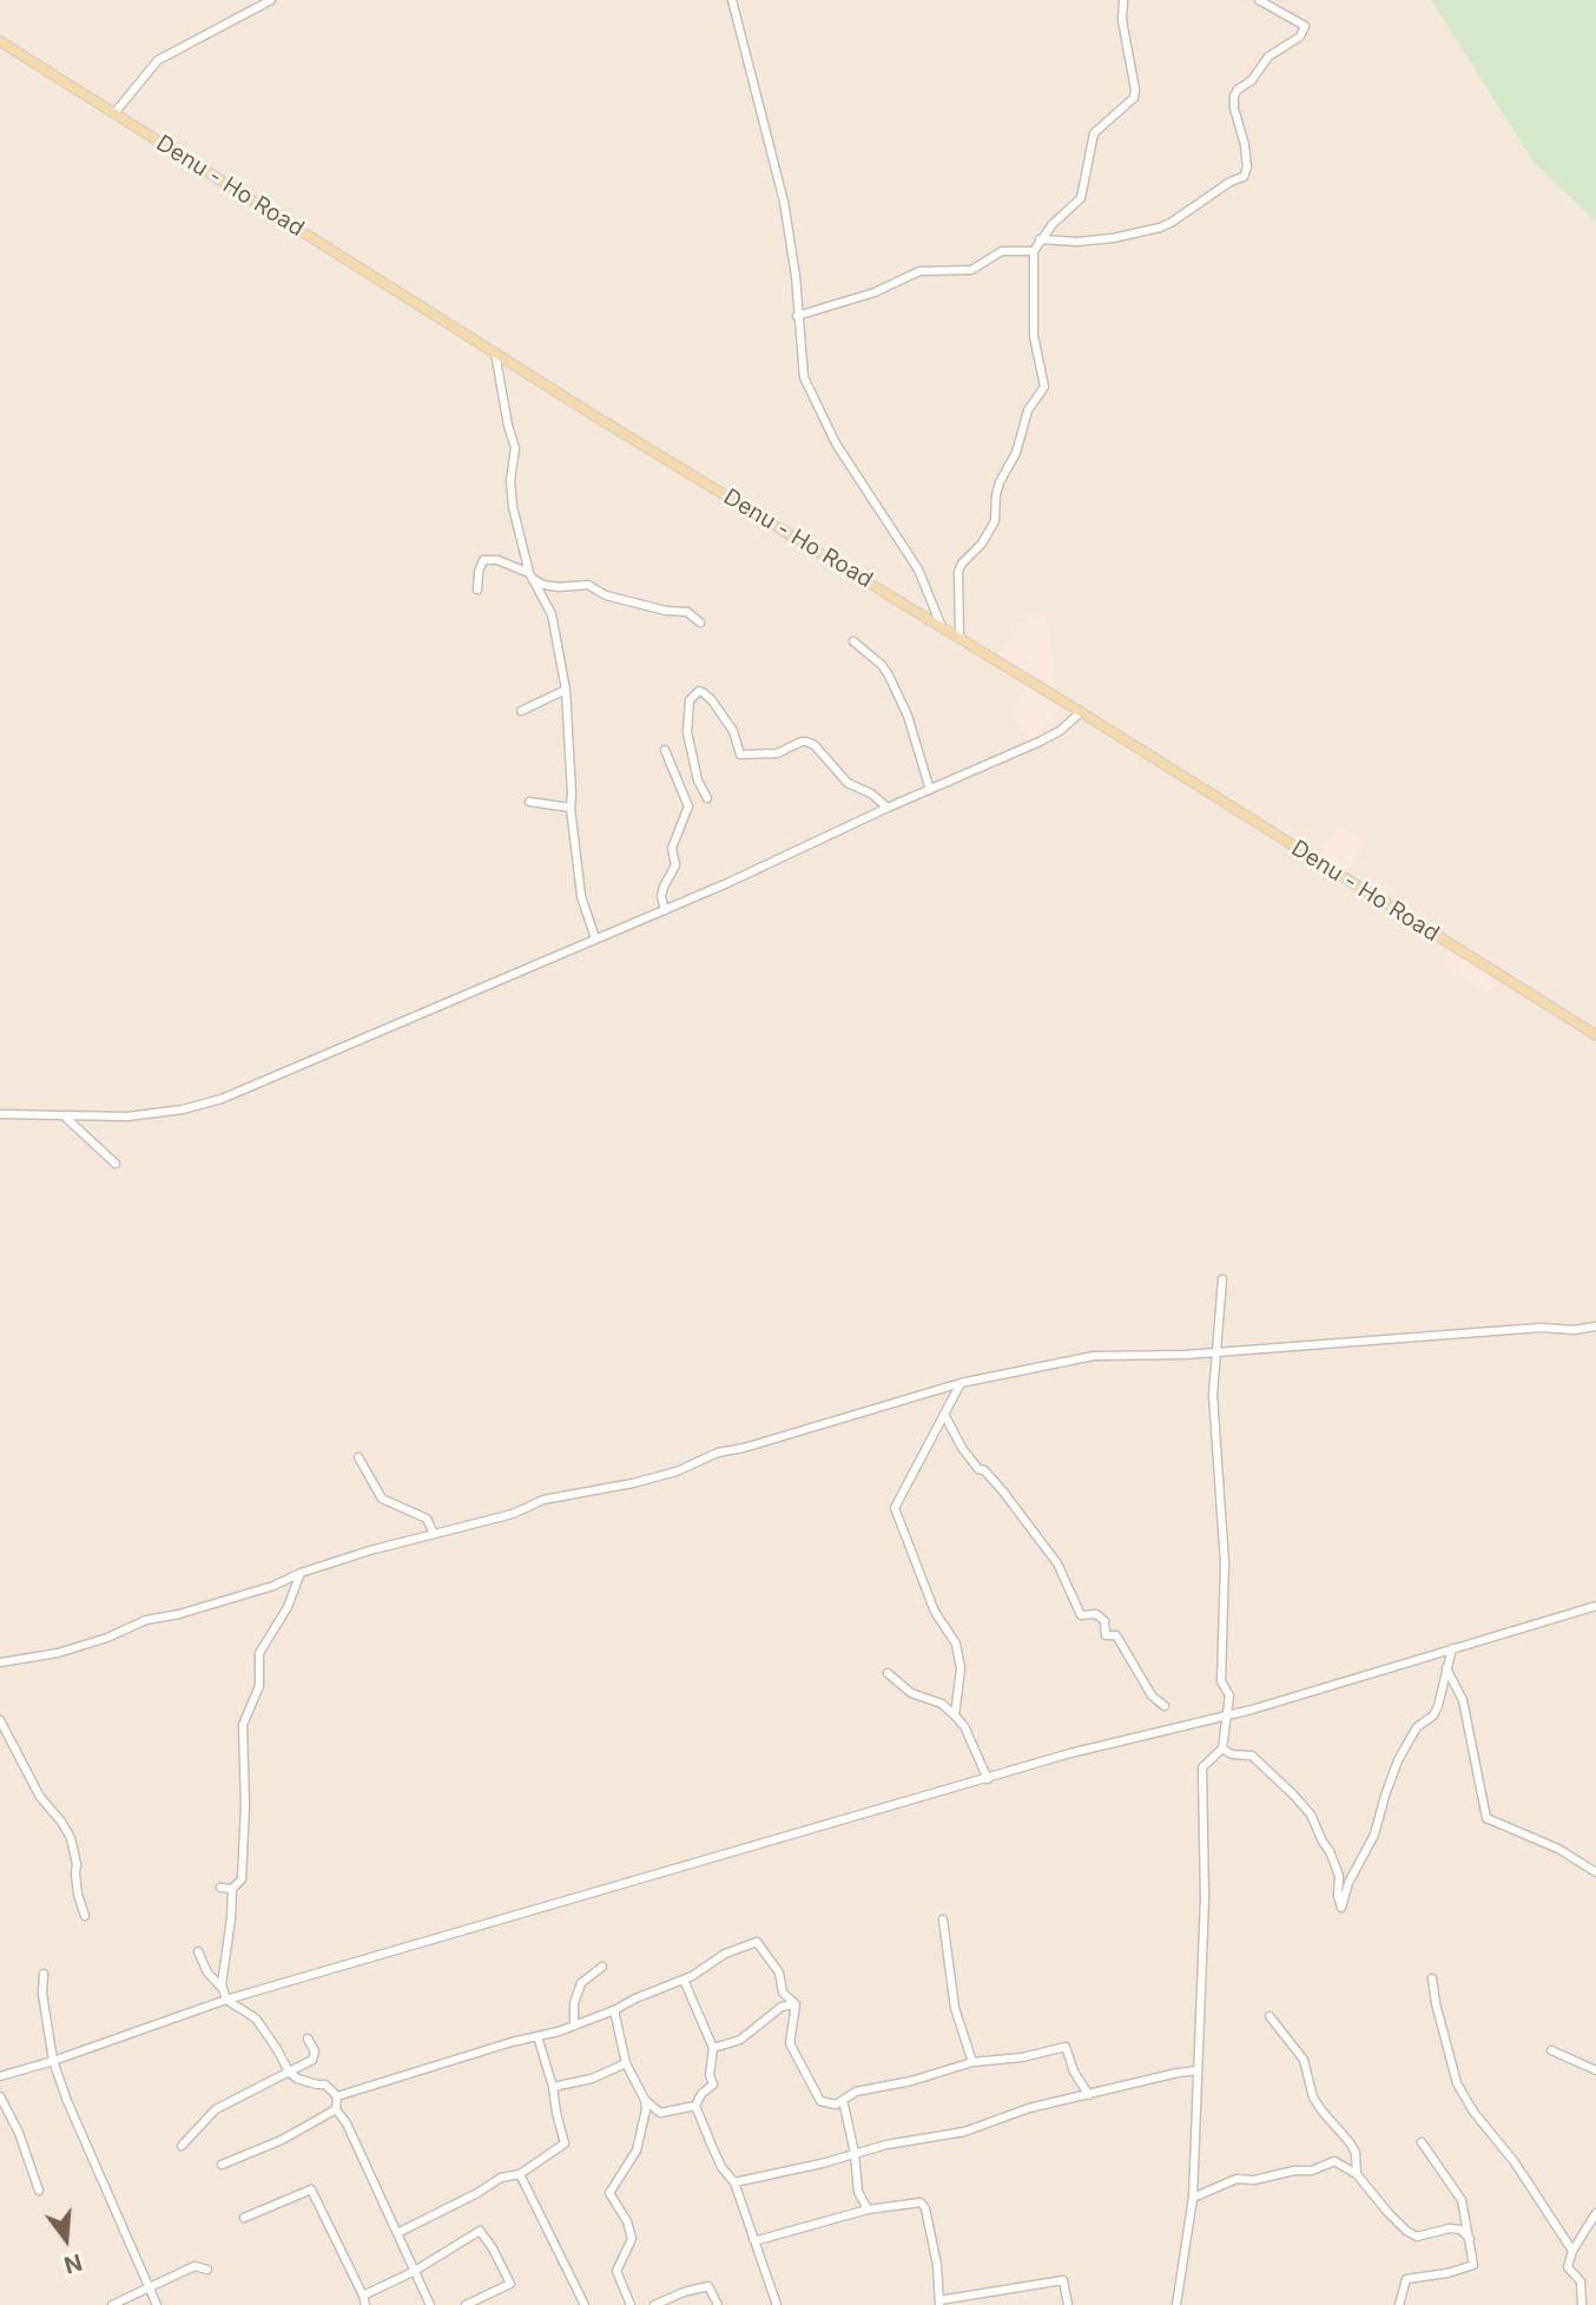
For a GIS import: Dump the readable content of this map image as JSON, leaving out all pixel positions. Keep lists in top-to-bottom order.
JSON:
{
  "streets": {
    "main road": ["Denu - Ho Road"]
  },
  "north": "bottom"
}
